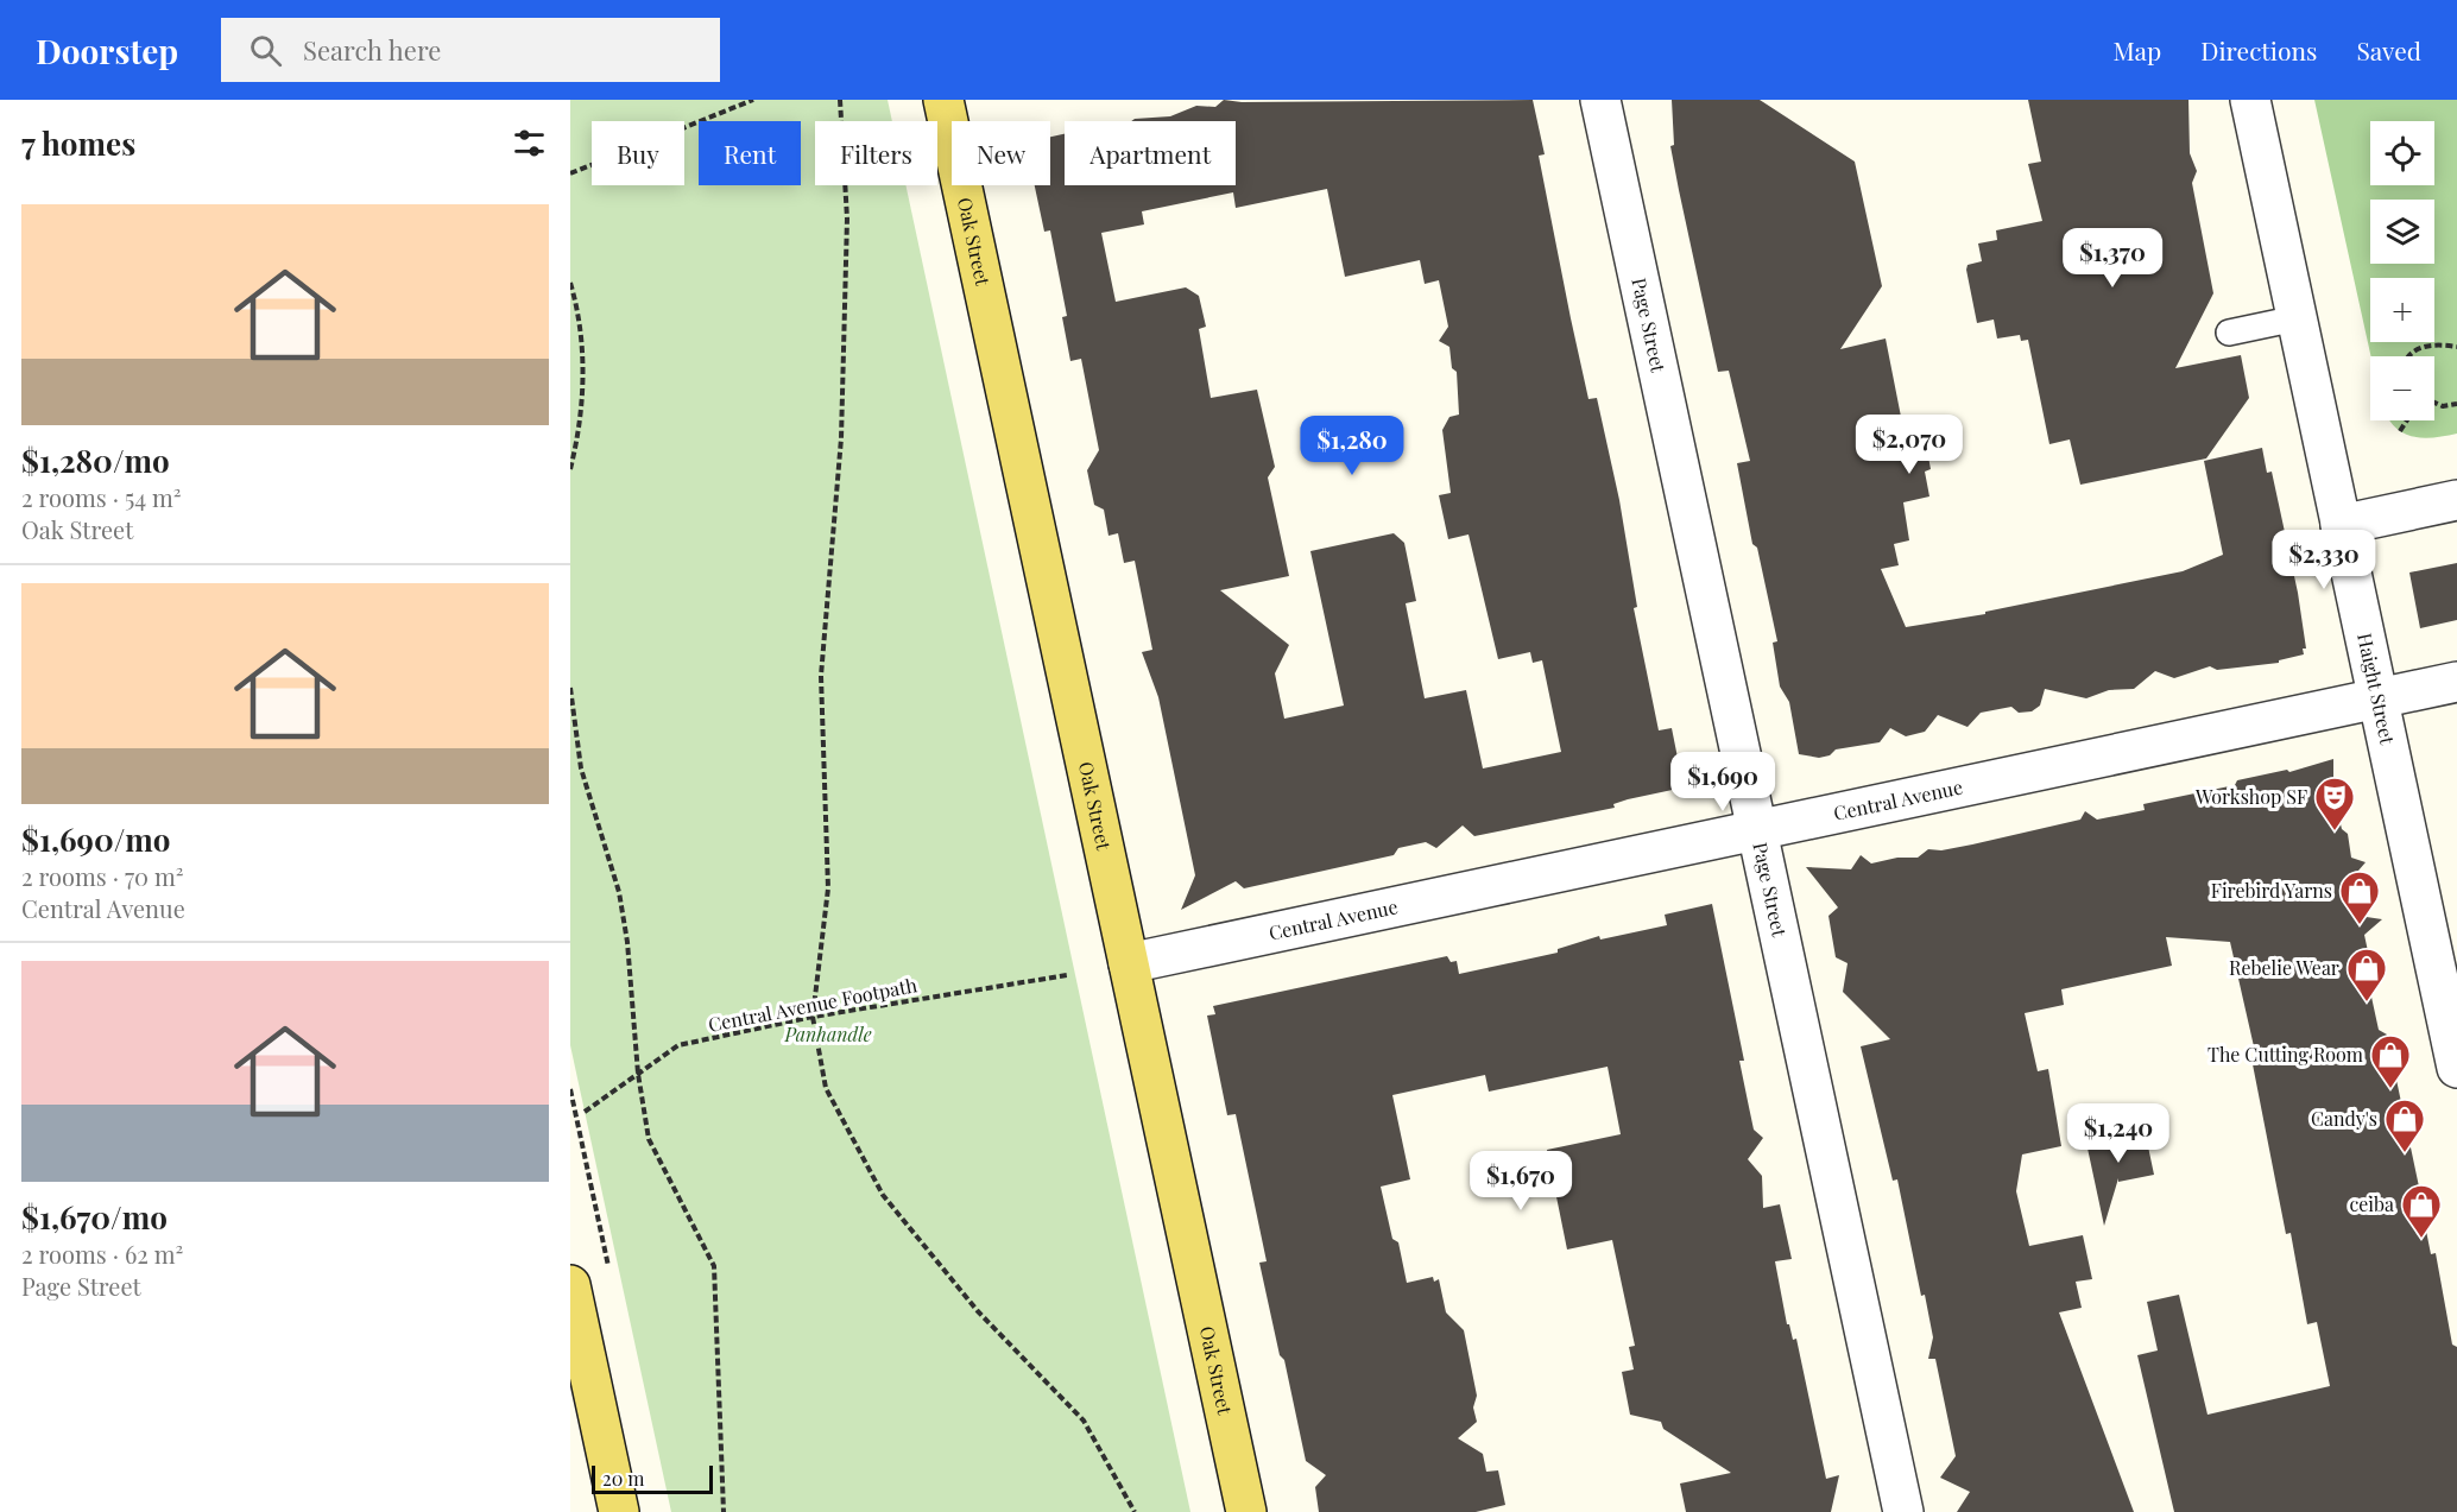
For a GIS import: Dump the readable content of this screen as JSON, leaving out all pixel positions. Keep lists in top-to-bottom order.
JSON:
{
  "streets": {
    "main road": ["Oak Street"],
    "street": ["Page Street", "Haight Street", "Central Avenue"],
    "path": ["Central Avenue Footpath"]
  },
  "crossings": [
    ["Oak Street", "Central Avenue"],
    ["Page Street", "Central Avenue"],
    ["Haight Street", "Central Avenue"]
  ],
  "parks": ["Panhandle"],
  "places": {
    "theatre": ["Workshop SF"],
    "shop": [
      "Firebird Yarns",
      "Rebelie Wear",
      "The Cutting Room",
      "Candy's",
      "ceiba"
    ]
  },
  "scale_bar": "20 m",
  "page": {
    "header": "Doorstep",
    "search": "Search here",
    "nav": ["Map", "Directions", "Saved"],
    "heading": "7 homes",
    "map_buttons": ["+", "−"],
    "chip": [
      "Buy",
      "Rent",
      "Filters",
      "New",
      "Apartment"
    ],
    "list": [
      {
        "name": "$1,280/mo",
        "note": "2 rooms · 54 m² · Oak Street"
      },
      {
        "name": "$1,690/mo",
        "note": "2 rooms · 70 m² · Central Avenue"
      },
      {
        "name": "$1,670/mo",
        "note": "2 rooms · 62 m² · Page Street"
      }
    ],
    "price": [
      "$1,370",
      "$2,070",
      "$1,280",
      "$2,330",
      "$1,690",
      "$1,240",
      "$1,670"
    ],
    "scale": "20 m"
  }
}
